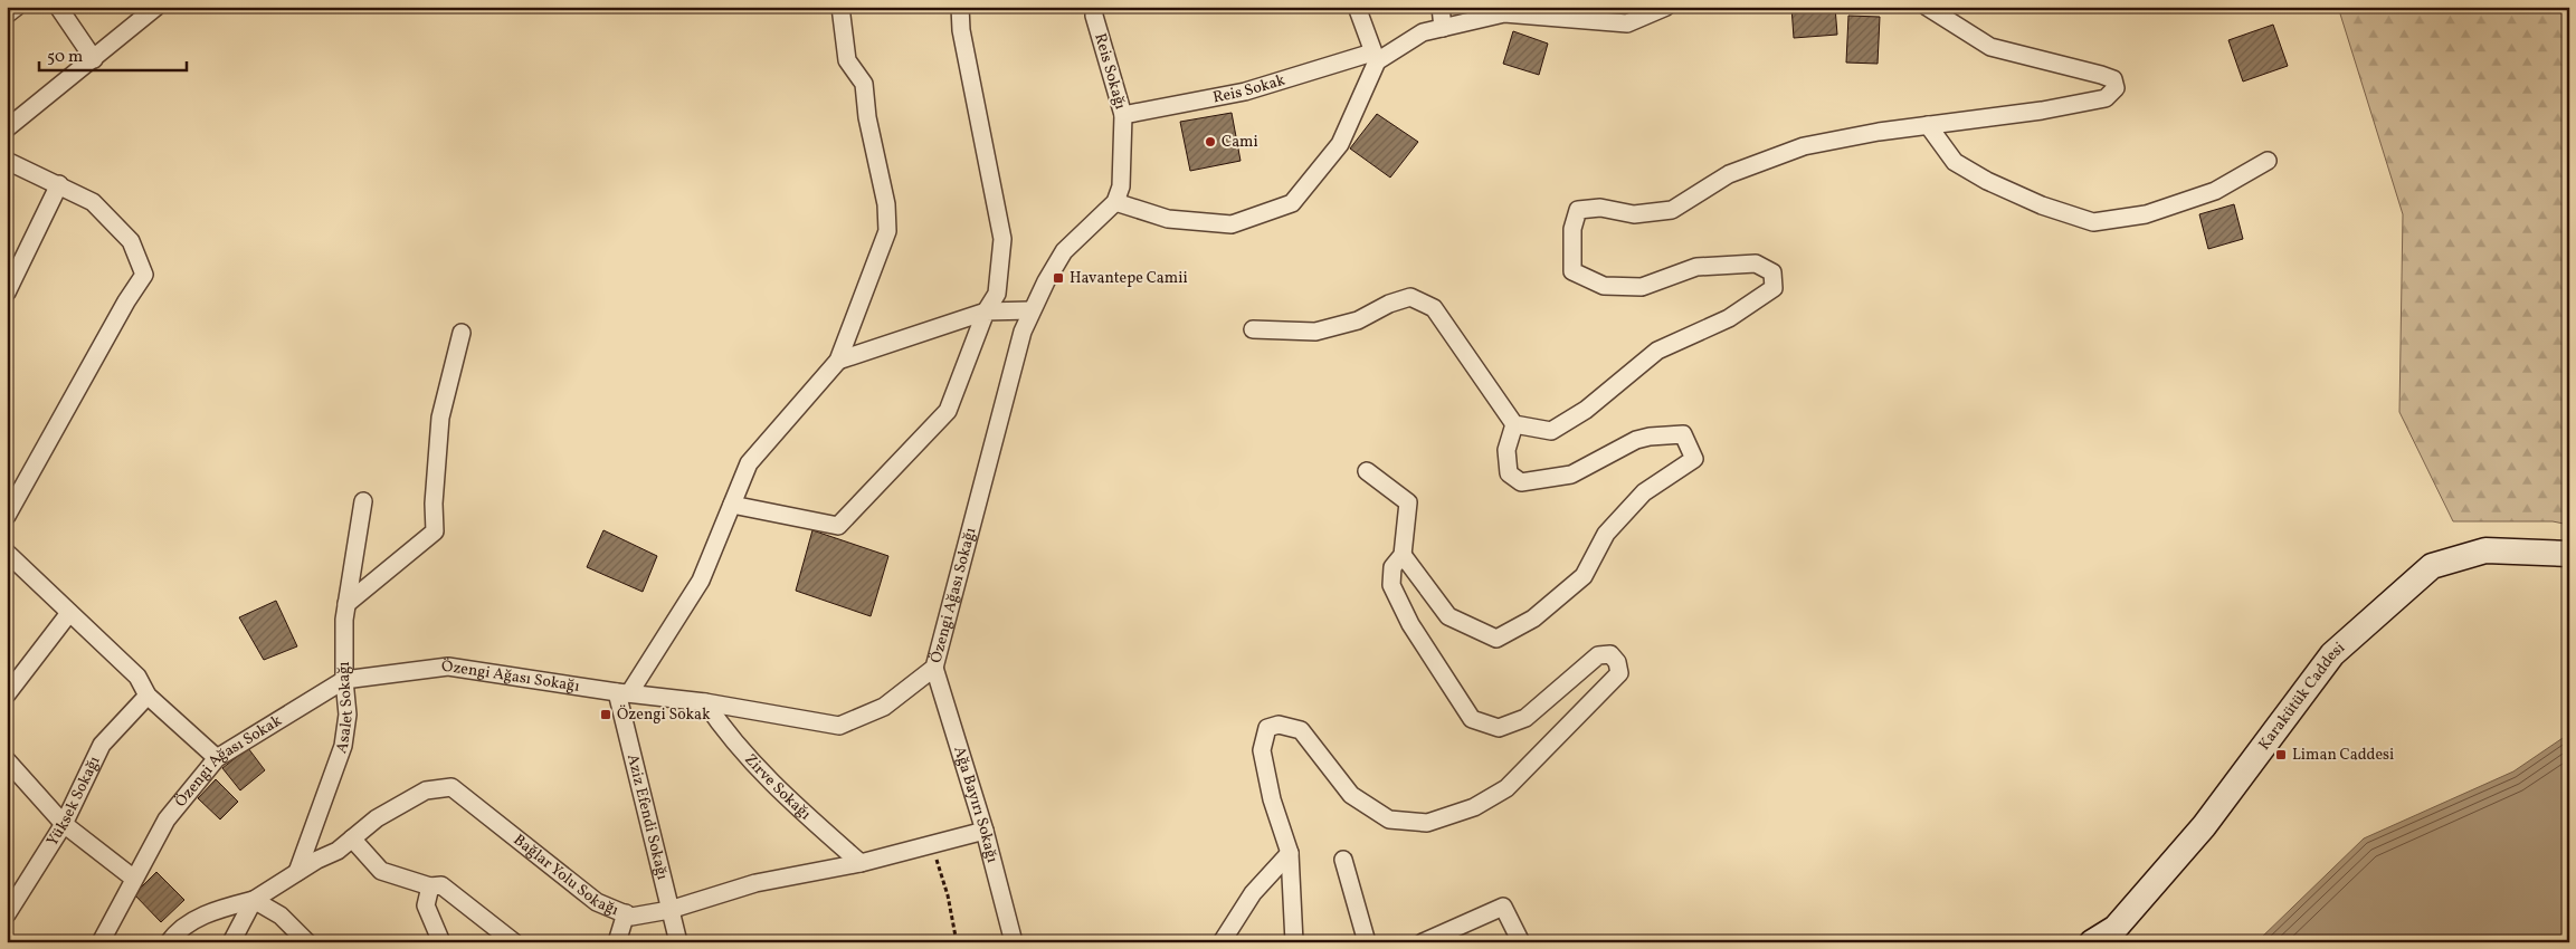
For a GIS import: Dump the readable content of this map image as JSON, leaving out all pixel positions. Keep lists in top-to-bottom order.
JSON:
{
  "streets": {
    "main road": ["Karakütük Caddesi"],
    "street": [
      "Reis Sokağı",
      "Reis Sokak",
      "Özengi Ağası Sokağı",
      "Asalet Sokağı",
      "Özengi Ağası Sokak",
      "Zirve Sokağı",
      "Yüksek Sokağı",
      "Ağa Bayırı Sokağı",
      "Aziz Efendi Sokağı",
      "Bağlar Yolu Sokağı"
    ]
  },
  "crossings": [
    ["Reis Sokağı", "Reis Sokak"],
    ["Reis Sokağı", "Özengi Ağası Sokağı"],
    ["Özengi Ağası Sokağı", "Özengi Ağası Sokak"],
    ["Özengi Ağası Sokağı", "Zirve Sokağı"],
    ["Özengi Ağası Sokağı", "Ağa Bayırı Sokağı"],
    ["Özengi Ağası Sokağı", "Aziz Efendi Sokağı"],
    ["Asalet Sokağı", "Özengi Ağası Sokak"],
    ["Asalet Sokağı", "Bağlar Yolu Sokağı"],
    ["Zirve Sokağı", "Bağlar Yolu Sokağı"],
    ["Ağa Bayırı Sokağı", "Bağlar Yolu Sokağı"],
    ["Aziz Efendi Sokağı", "Bağlar Yolu Sokağı"]
  ],
  "places": {
    "other": ["Cami"],
    "transit": ["Havantepe Camii", "Özengi Sokak", "Liman Caddesi"]
  },
  "scale_bar": "50 m"
}
